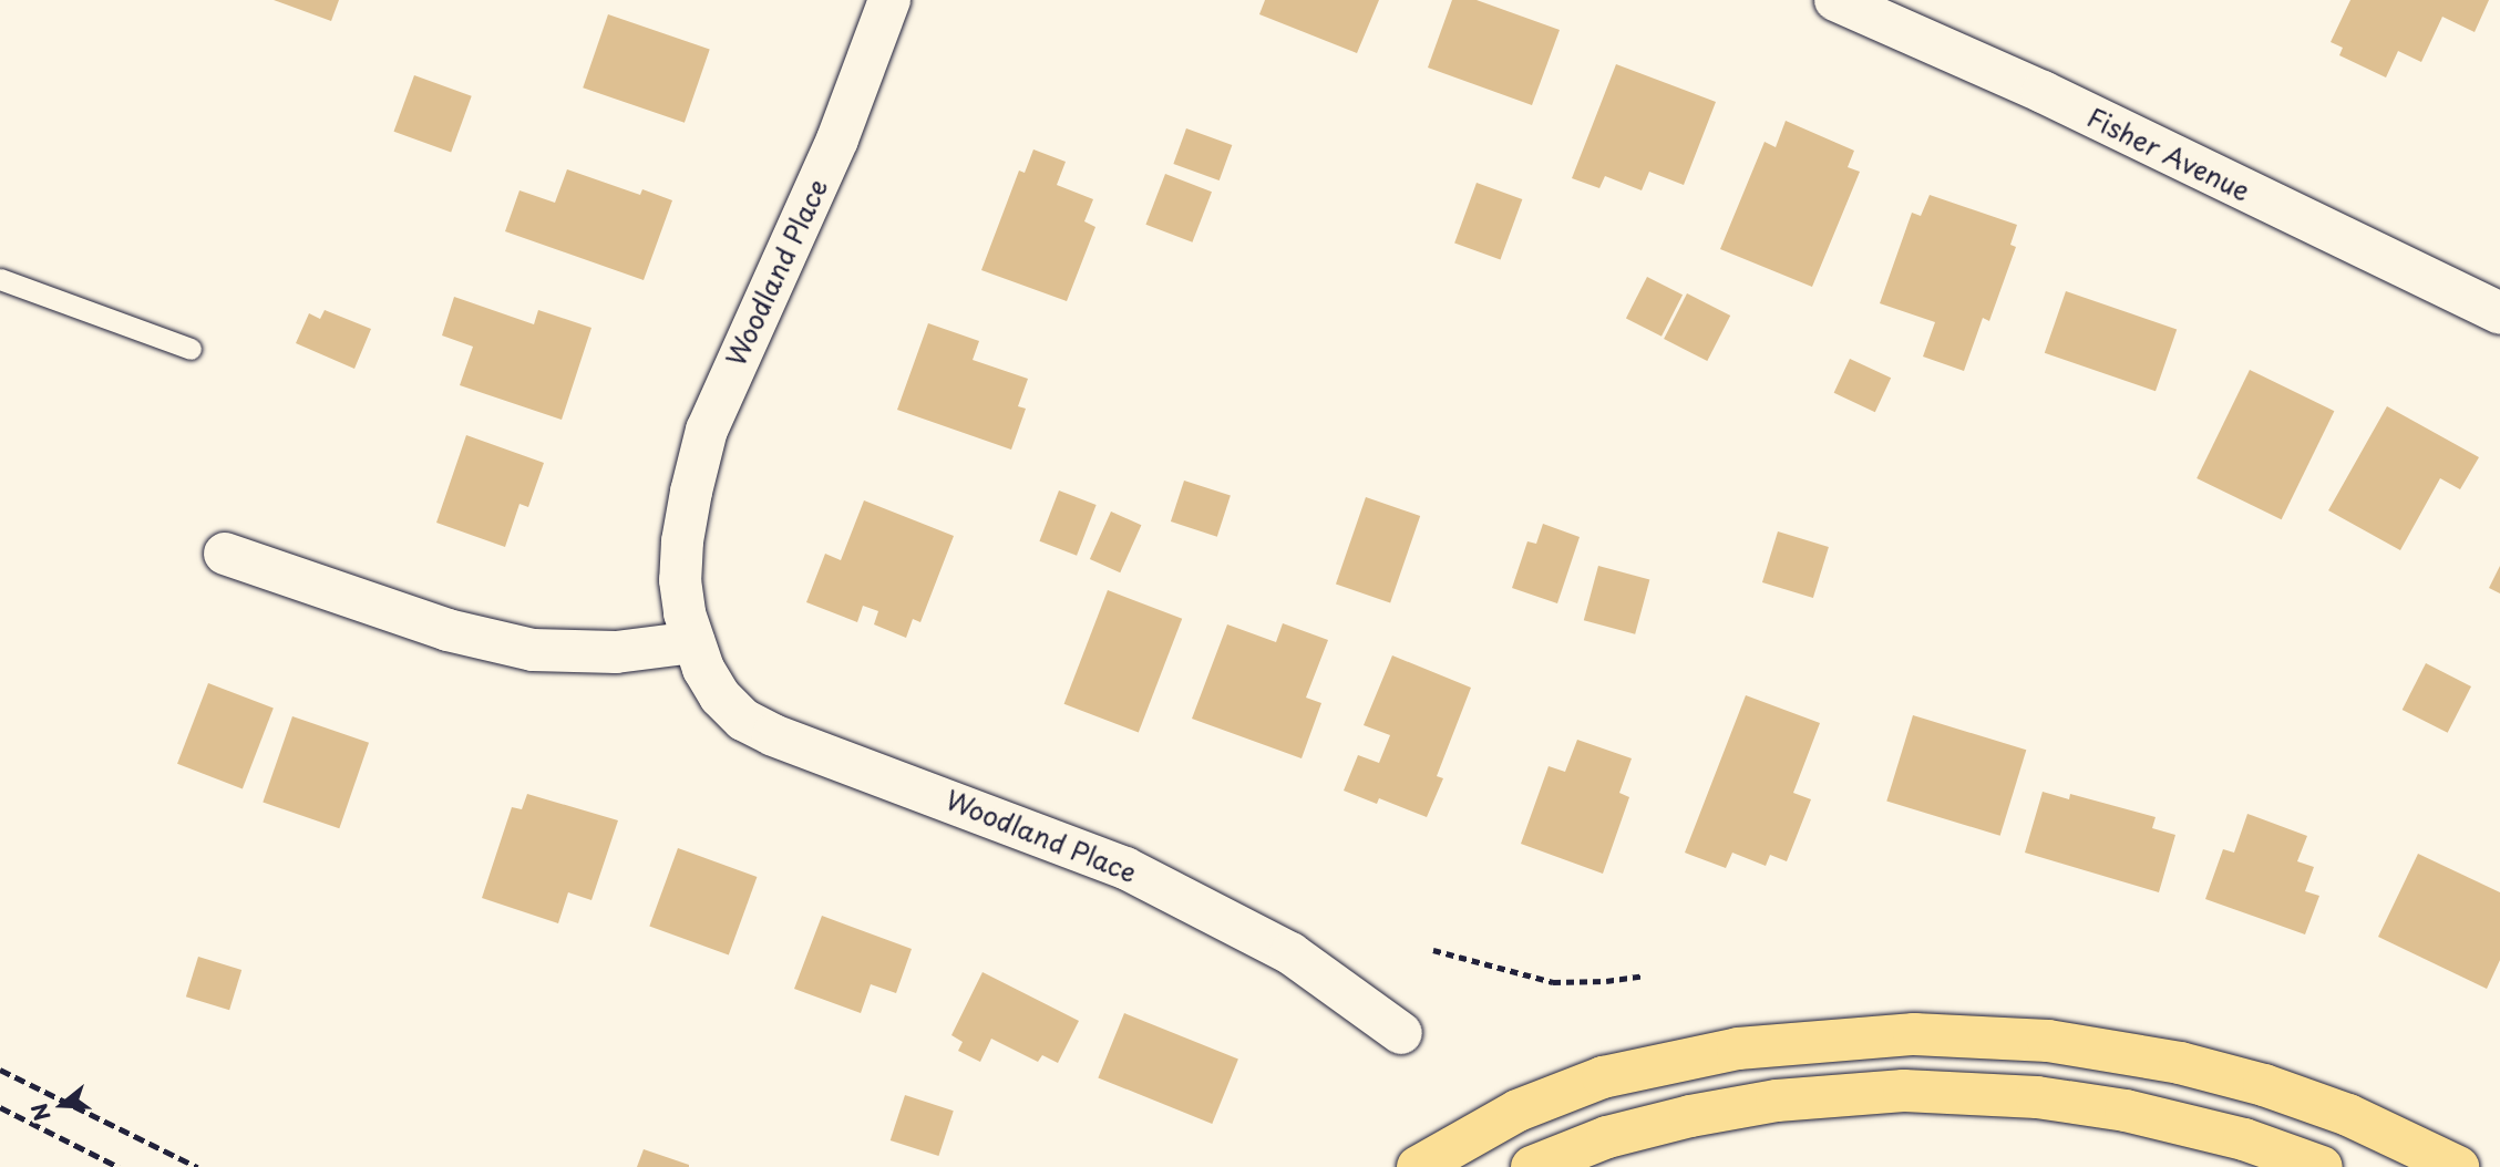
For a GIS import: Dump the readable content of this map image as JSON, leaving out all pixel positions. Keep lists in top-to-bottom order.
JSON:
{
  "streets": {
    "street": ["Fisher Avenue", "Woodland Place"]
  },
  "north": "left"
}
